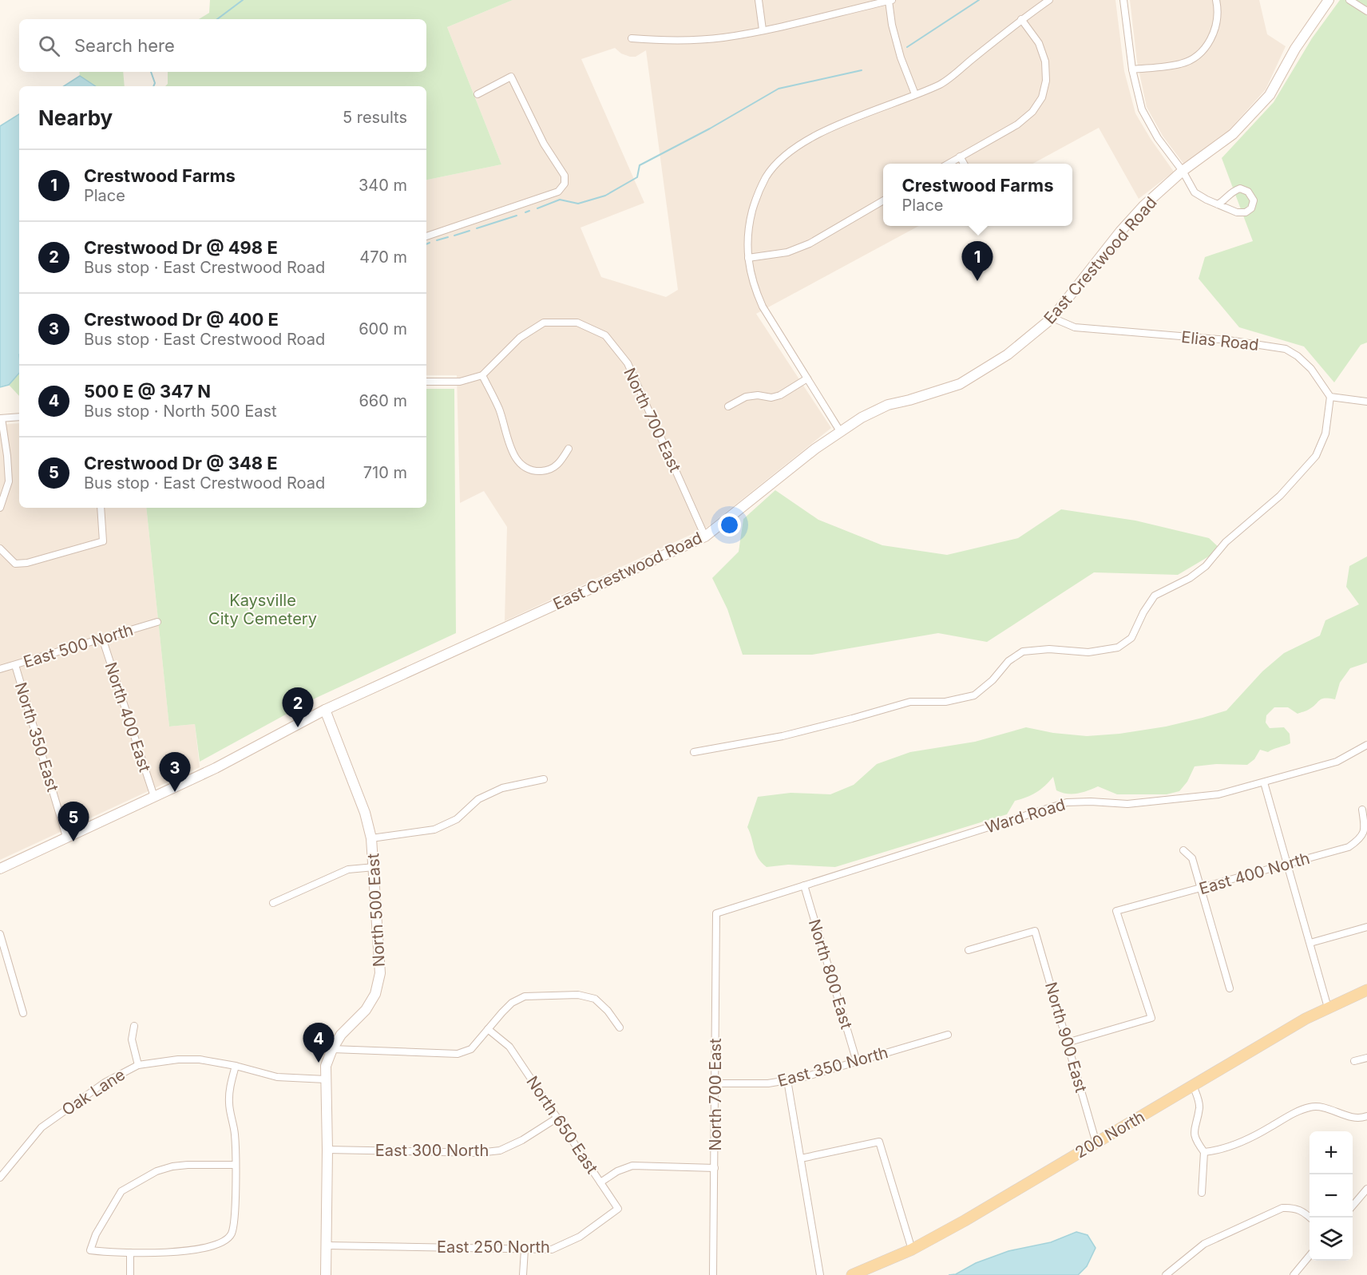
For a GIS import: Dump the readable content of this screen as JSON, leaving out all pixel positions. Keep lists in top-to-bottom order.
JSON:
{
  "streets": {
    "main road": ["200 North"],
    "street": [
      "East Crestwood Road",
      "Elias Road",
      "North 700 East",
      "East 500 North",
      "North 400 East",
      "North 350 East",
      "Ward Road",
      "East 400 North",
      "North 500 East",
      "North 800 East",
      "North 900 East",
      "East 350 North",
      "Oak Lane",
      "North 650 East",
      "East 300 North",
      "East 250 North"
    ]
  },
  "crossings": [
    ["East Crestwood Road", "Elias Road"],
    ["East Crestwood Road", "North 700 East"],
    ["East Crestwood Road", "North 400 East"],
    ["East Crestwood Road", "North 350 East"],
    ["East Crestwood Road", "North 500 East"],
    ["North 700 East", "Ward Road"],
    ["North 700 East", "East 350 North"],
    ["North 700 East", "North 650 East"],
    ["East 500 North", "North 400 East"],
    ["East 500 North", "North 350 East"],
    ["Ward Road", "North 800 East"],
    ["East 400 North", "North 900 East"],
    ["North 500 East", "Oak Lane"],
    ["North 500 East", "East 300 North"],
    ["North 500 East", "East 250 North"],
    ["North 800 East", "East 350 North"],
    ["North 900 East", "200 North"],
    ["North 650 East", "East 300 North"],
    ["North 650 East", "East 250 North"]
  ],
  "parks": ["Kaysville City Cemetery"],
  "page": {
    "search": "Search here",
    "heading": ["Nearby", "5 results"],
    "list": [
      {
        "mark": "1",
        "name": "Crestwood Farms",
        "note": "Place",
        "value": "340 m"
      },
      {
        "mark": "2",
        "name": "Crestwood Dr @ 498 E",
        "note": "Bus stop · East Crestwood Road",
        "value": "470 m"
      },
      {
        "mark": "3",
        "name": "Crestwood Dr @ 400 E",
        "note": "Bus stop · East Crestwood Road",
        "value": "600 m"
      },
      {
        "mark": "4",
        "name": "500 E @ 347 N",
        "note": "Bus stop · North 500 East",
        "value": "660 m"
      },
      {
        "mark": "5",
        "name": "Crestwood Dr @ 348 E",
        "note": "Bus stop · East Crestwood Road",
        "value": "710 m"
      }
    ],
    "popup": ["Crestwood Farms", "Place"],
    "pins": [
      "1",
      "2",
      "3",
      "5",
      "4"
    ],
    "map_buttons": ["+", "−"]
  }
}
